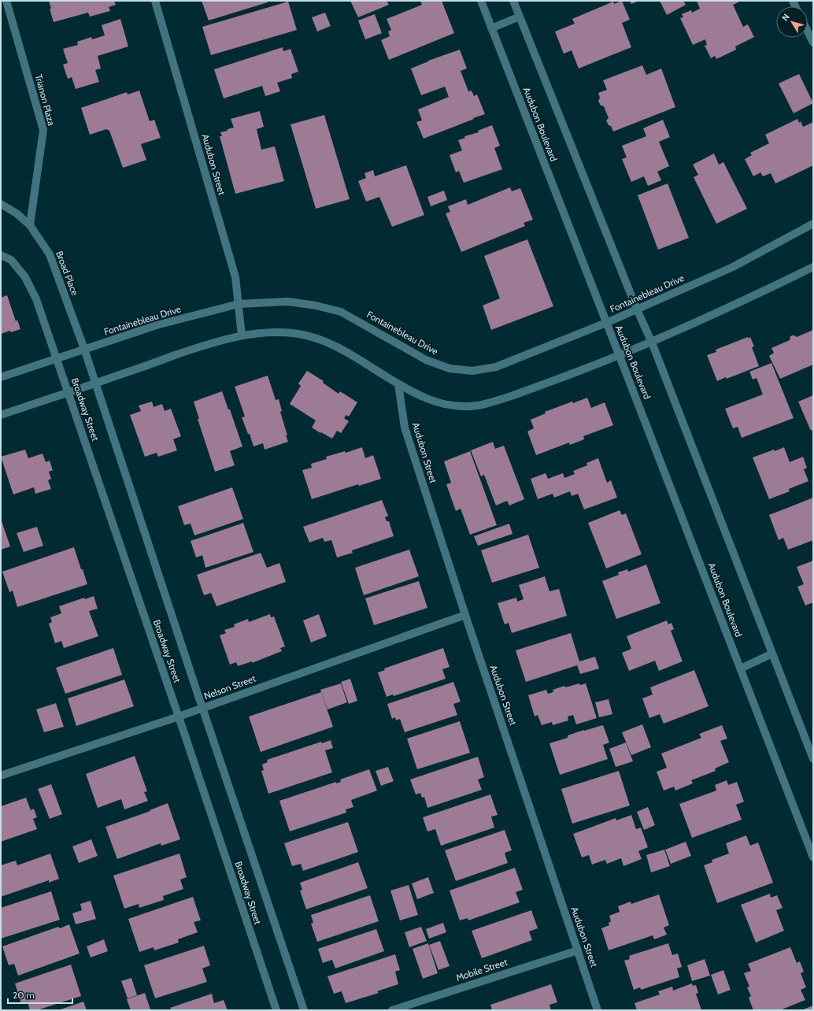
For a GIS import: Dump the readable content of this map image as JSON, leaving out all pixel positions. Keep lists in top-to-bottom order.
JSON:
{
  "streets": {
    "street": [
      "Trianon Plaza",
      "Audubon Boulevard",
      "Audubon Street",
      "Broad Place",
      "Fontainebleau Drive",
      "Broadway Street",
      "Nelson Street",
      "Mobile Street"
    ]
  },
  "crossings": [
    ["Trianon Plaza", "Broad Place"],
    ["Audubon Boulevard", "Fontainebleau Drive"],
    ["Audubon Street", "Fontainebleau Drive"],
    ["Audubon Street", "Nelson Street"],
    ["Audubon Street", "Mobile Street"],
    ["Broad Place", "Fontainebleau Drive"],
    ["Broad Place", "Broadway Street"],
    ["Fontainebleau Drive", "Broadway Street"],
    ["Broadway Street", "Nelson Street"]
  ],
  "scale_bar": "20 m",
  "north": "top left"
}
